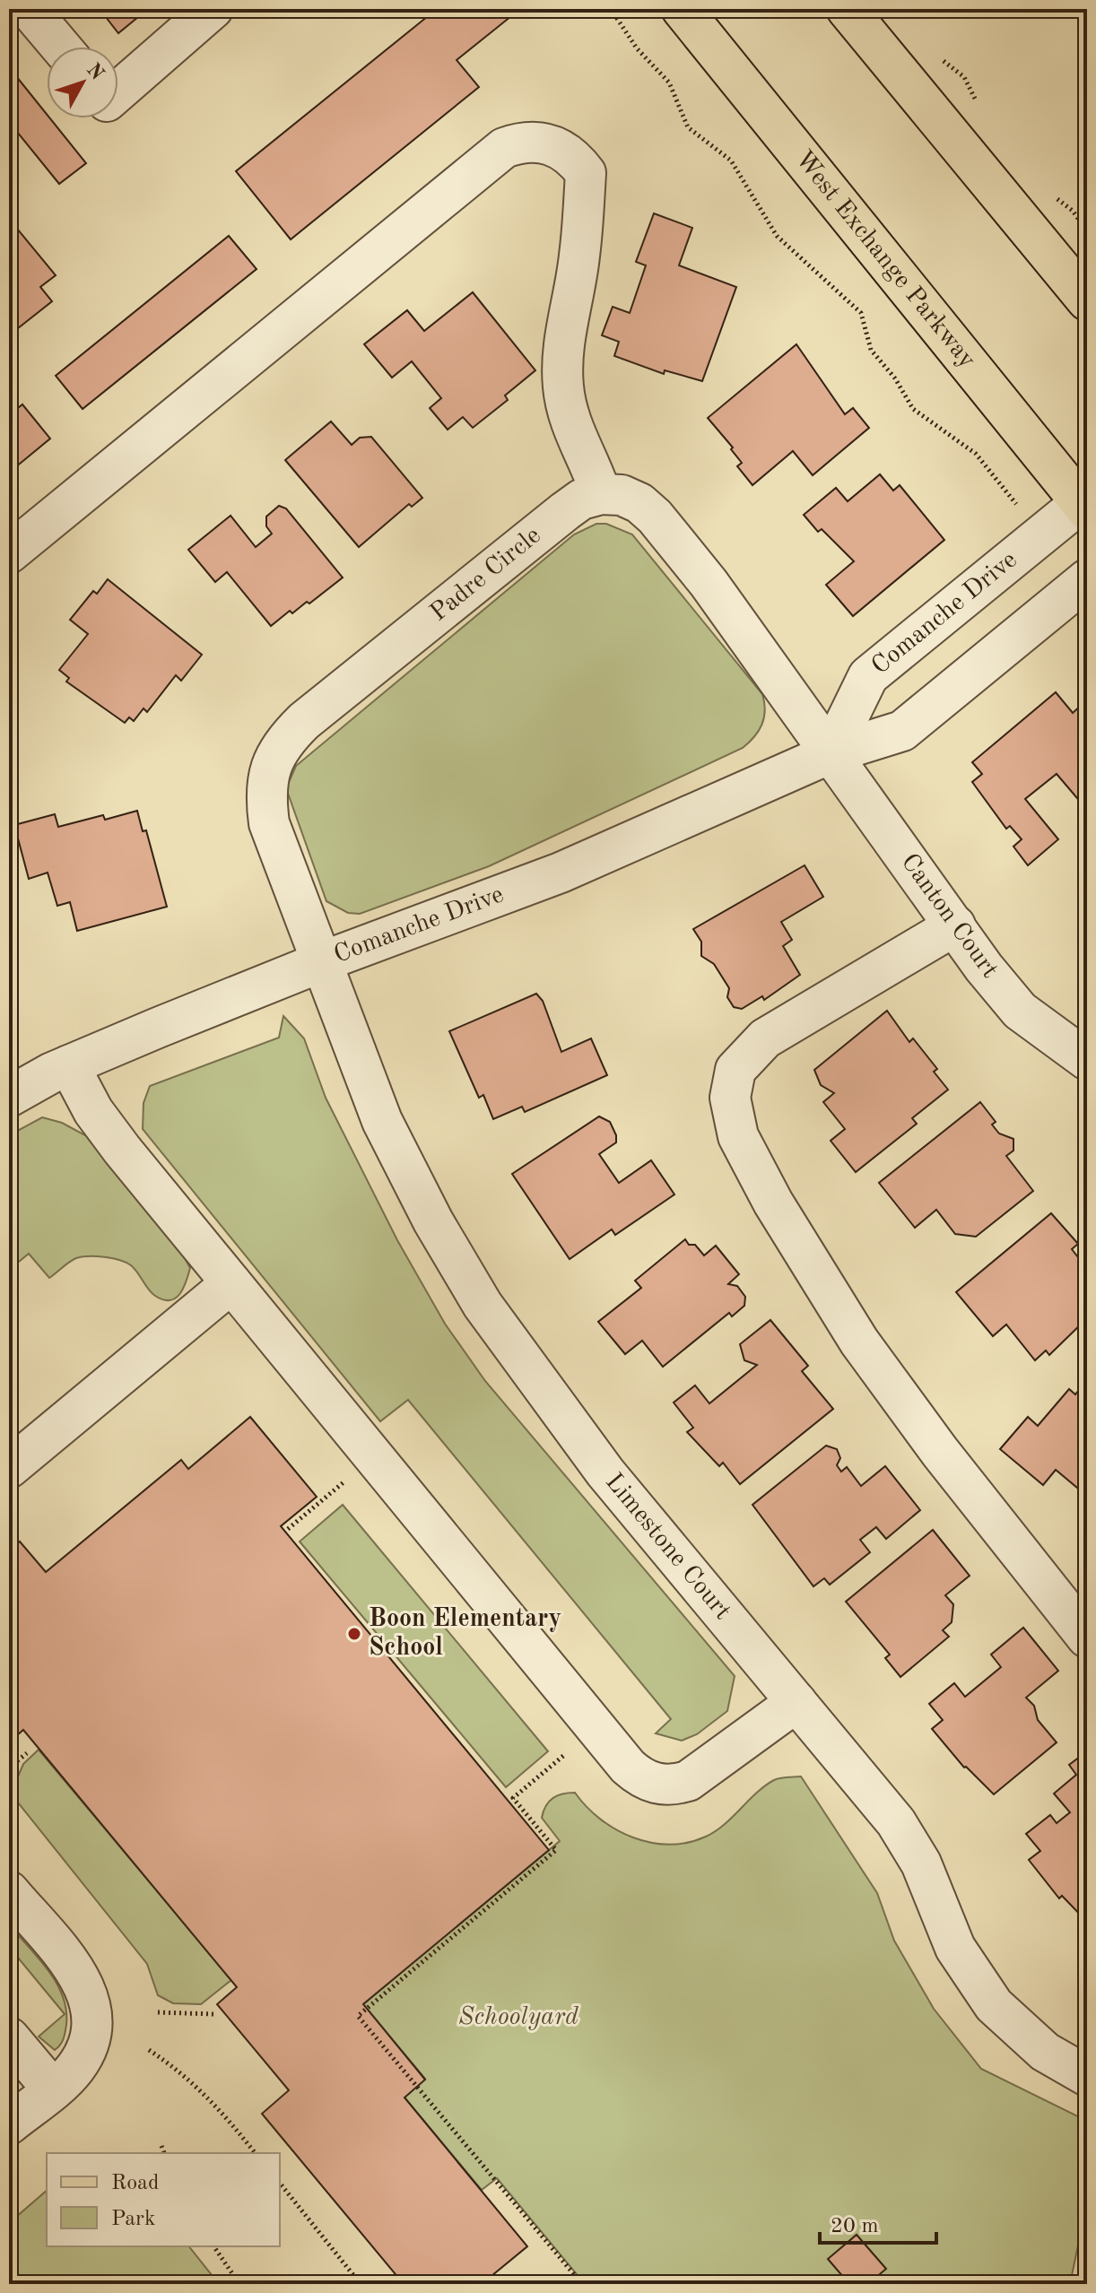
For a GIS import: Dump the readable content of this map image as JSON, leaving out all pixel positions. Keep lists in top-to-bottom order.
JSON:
{
  "streets": {
    "main road": ["West Exchange Parkway"],
    "street": [
      "Padre Circle",
      "Comanche Drive",
      "Canton Court",
      "Limestone Court"
    ]
  },
  "crossings": [
    ["West Exchange Parkway", "Comanche Drive"],
    ["Padre Circle", "Comanche Drive"],
    ["Padre Circle", "Limestone Court"],
    ["Comanche Drive", "Canton Court"],
    ["Comanche Drive", "Limestone Court"]
  ],
  "parks": ["Schoolyard"],
  "places": ["Boon Elementary School"],
  "legend": ["Road", "Park"],
  "scale_bar": "20 m",
  "north": "top right"
}
